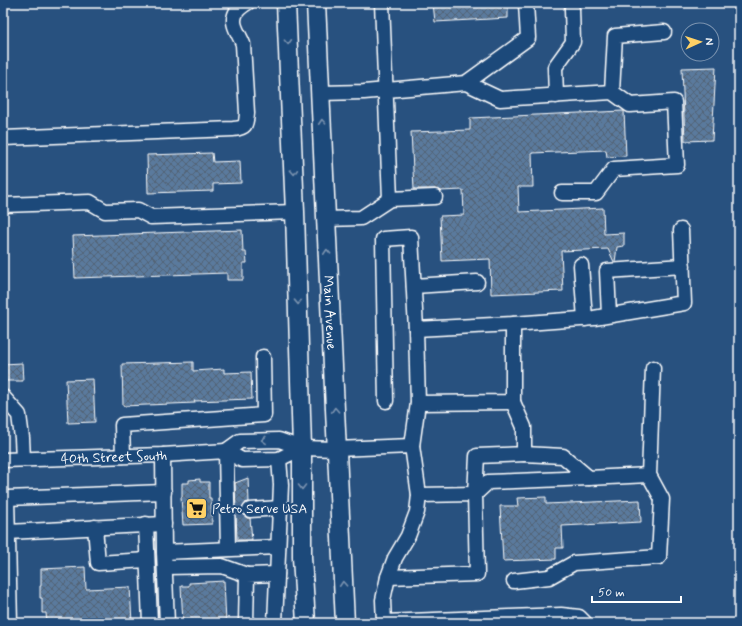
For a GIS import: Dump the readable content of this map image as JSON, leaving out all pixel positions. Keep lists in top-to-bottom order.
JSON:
{
  "streets": {
    "main road": ["Main Avenue"],
    "street": ["40th Street South"]
  },
  "places": {
    "supermarket": ["Petro Serve USA"]
  },
  "scale_bar": "50 m",
  "north": "right"
}
